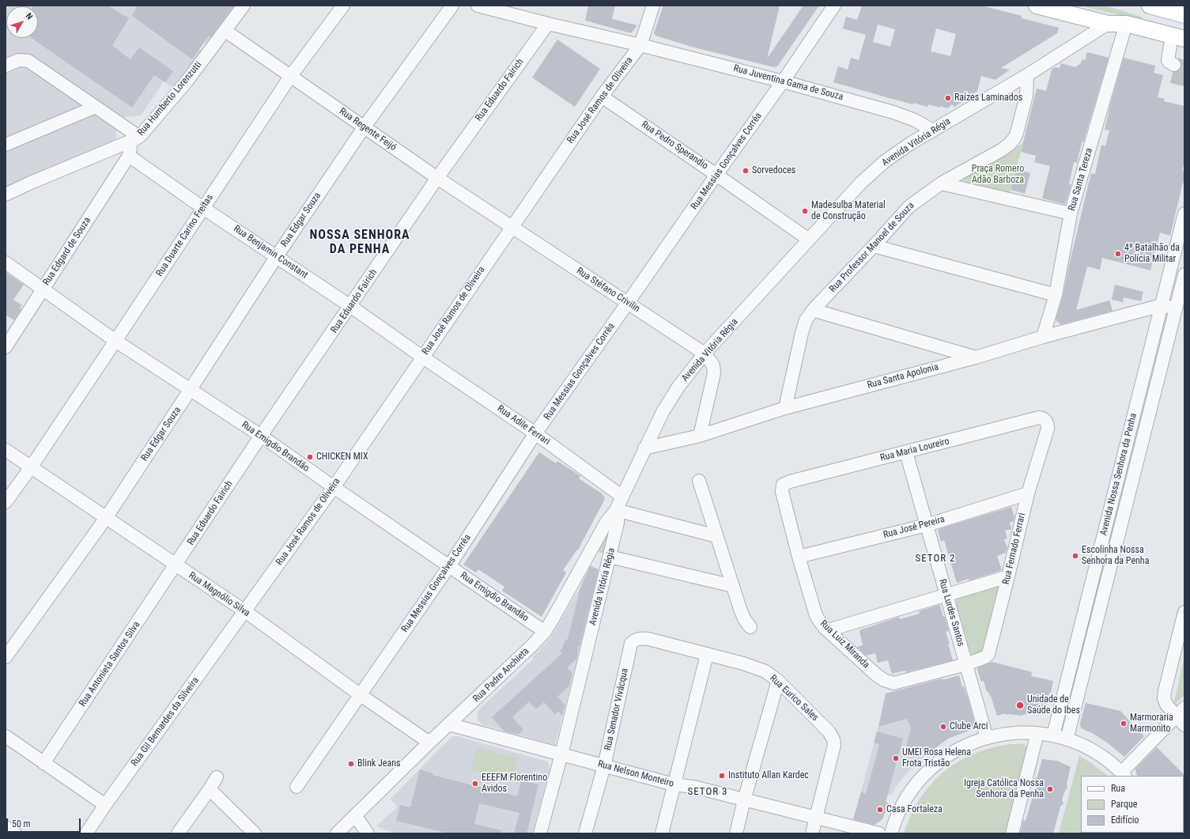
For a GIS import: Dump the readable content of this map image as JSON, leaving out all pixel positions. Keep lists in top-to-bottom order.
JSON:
{
  "streets": {
    "street": [
      "Rua Juventina Gama de Souza",
      "Rua Eduardo Fairich",
      "Rua Humberto Lorenzutti",
      "Rua José Ramos de Oliveira",
      "Rua Regente Feijó",
      "Avenida Vitória Régia",
      "Rua Pedro Sperandio",
      "Rua Messias Gonçalves Corrêa",
      "Rua Santa Tereza",
      "Rua Edgar Souza",
      "Rua Duarte Carino Freitas",
      "Rua Professor Manoel de Souza",
      "Rua Edgard de Souza",
      "Rua Benjamin Constant",
      "Rua Stéfano Crivilin",
      "Rua Santa Apolonia",
      "Rua Adile Ferrari",
      "Rua Emigdio Brandão",
      "Rua Maria Loureiro",
      "Avenida Nossa Senhora da Penha",
      "Rua José Pereira",
      "Rua Fernado Ferrari",
      "Rua Magnólio Silva",
      "Rua Lurdes Santos",
      "Rua Luiz Miranda",
      "Rua Antonieta Santos Silva",
      "Rua Padre Anchieta",
      "Rua Eurico Sales",
      "Rua Senador Vivácqua",
      "Rua Gil Bernardes da Silveira",
      "Rua Nelson Monteiro"
    ]
  },
  "crossings": [
    ["Rua Juventina Gama de Souza", "Rua Eduardo Fairich"],
    ["Rua Juventina Gama de Souza", "Rua José Ramos de Oliveira"],
    ["Rua Juventina Gama de Souza", "Avenida Vitória Régia"],
    ["Rua Juventina Gama de Souza", "Rua Messias Gonçalves Corrêa"],
    ["Rua Eduardo Fairich", "Rua Regente Feijó"],
    ["Rua Eduardo Fairich", "Rua Benjamin Constant"],
    ["Rua Eduardo Fairich", "Rua Emigdio Brandão"],
    ["Rua Eduardo Fairich", "Rua Magnólio Silva"],
    ["Rua Eduardo Fairich", "Rua Antonieta Santos Silva"],
    ["Rua Humberto Lorenzutti", "Rua Regente Feijó"],
    ["Rua José Ramos de Oliveira", "Rua Regente Feijó"],
    ["Rua José Ramos de Oliveira", "Rua Pedro Sperandio"],
    ["Rua José Ramos de Oliveira", "Rua Benjamin Constant"],
    ["Rua José Ramos de Oliveira", "Rua Stéfano Crivilin"],
    ["Rua José Ramos de Oliveira", "Rua Adile Ferrari"],
    ["Rua José Ramos de Oliveira", "Rua Emigdio Brandão"],
    ["Rua José Ramos de Oliveira", "Rua Magnólio Silva"],
    ["Rua José Ramos de Oliveira", "Rua Gil Bernardes da Silveira"],
    ["Rua Regente Feijó", "Rua Edgar Souza"],
    ["Rua Regente Feijó", "Rua Duarte Carino Freitas"],
    ["Rua Regente Feijó", "Rua Stéfano Crivilin"],
    ["Avenida Vitória Régia", "Rua Pedro Sperandio"],
    ["Avenida Vitória Régia", "Rua Professor Manoel de Souza"],
    ["Avenida Vitória Régia", "Rua Stéfano Crivilin"],
    ["Avenida Vitória Régia", "Rua Santa Apolonia"],
    ["Avenida Vitória Régia", "Rua Adile Ferrari"],
    ["Avenida Vitória Régia", "Rua Padre Anchieta"],
    ["Avenida Vitória Régia", "Rua Nelson Monteiro"],
    ["Rua Pedro Sperandio", "Rua Messias Gonçalves Corrêa"],
    ["Rua Messias Gonçalves Corrêa", "Rua Stéfano Crivilin"],
    ["Rua Messias Gonçalves Corrêa", "Rua Adile Ferrari"],
    ["Rua Messias Gonçalves Corrêa", "Rua Emigdio Brandão"],
    ["Rua Messias Gonçalves Corrêa", "Rua Magnólio Silva"],
    ["Rua Santa Tereza", "Rua Santa Apolonia"],
    ["Rua Edgar Souza", "Rua Benjamin Constant"],
    ["Rua Edgar Souza", "Rua Emigdio Brandão"],
    ["Rua Edgar Souza", "Rua Magnólio Silva"],
    ["Rua Duarte Carino Freitas", "Rua Benjamin Constant"],
    ["Rua Duarte Carino Freitas", "Rua Emigdio Brandão"],
    ["Rua Duarte Carino Freitas", "Rua Magnólio Silva"],
    ["Rua Professor Manoel de Souza", "Rua Santa Apolonia"],
    ["Rua Edgard de Souza", "Rua Benjamin Constant"],
    ["Rua Edgard de Souza", "Rua Emigdio Brandão"],
    ["Rua Benjamin Constant", "Rua Adile Ferrari"],
    ["Rua Santa Apolonia", "Avenida Nossa Senhora da Penha"],
    ["Rua Emigdio Brandão", "Rua Padre Anchieta"],
    ["Rua Maria Loureiro", "Rua Fernado Ferrari"],
    ["Rua Maria Loureiro", "Rua Lurdes Santos"],
    ["Rua Maria Loureiro", "Rua Luiz Miranda"],
    ["Rua José Pereira", "Rua Fernado Ferrari"],
    ["Rua José Pereira", "Rua Lurdes Santos"],
    ["Rua José Pereira", "Rua Luiz Miranda"],
    ["Rua Fernado Ferrari", "Rua Lurdes Santos"],
    ["Rua Fernado Ferrari", "Rua Luiz Miranda"],
    ["Rua Magnólio Silva", "Rua Antonieta Santos Silva"],
    ["Rua Magnólio Silva", "Rua Padre Anchieta"],
    ["Rua Magnólio Silva", "Rua Gil Bernardes da Silveira"],
    ["Rua Lurdes Santos", "Rua Luiz Miranda"],
    ["Rua Padre Anchieta", "Rua Nelson Monteiro"],
    ["Rua Eurico Sales", "Rua Senador Vivácqua"],
    ["Rua Eurico Sales", "Rua Nelson Monteiro"],
    ["Rua Senador Vivácqua", "Rua Nelson Monteiro"]
  ],
  "districts": ["NOSSA SENHORA DA PENHA", "SETOR 2", "SETOR 3"],
  "parks": ["Praça Romero Adão Barboza"],
  "places": [
    "Raízes Laminados",
    "Sorvedoces",
    "Madesulba Material de Construção",
    "4º Batalhão da Polícia Militar",
    "CHICKEN MIX",
    "Escolinha Nossa Senhora da Penha",
    "Unidade de Saúde do Ibes",
    "Marmoraria Marmonito",
    "Clube Arci",
    "UMEI Rosa Helena Frota Tristão",
    "Blink Jeans",
    "Instituto Allan Kardec",
    "EEEFM Florentino Avidos",
    "Igreja Católica Nossa Senhora da Penha",
    "Casa Fortaleza"
  ],
  "legend": ["Rua", "Parque", "Edifício"],
  "scale_bar": "50 m",
  "north": "top right"
}
